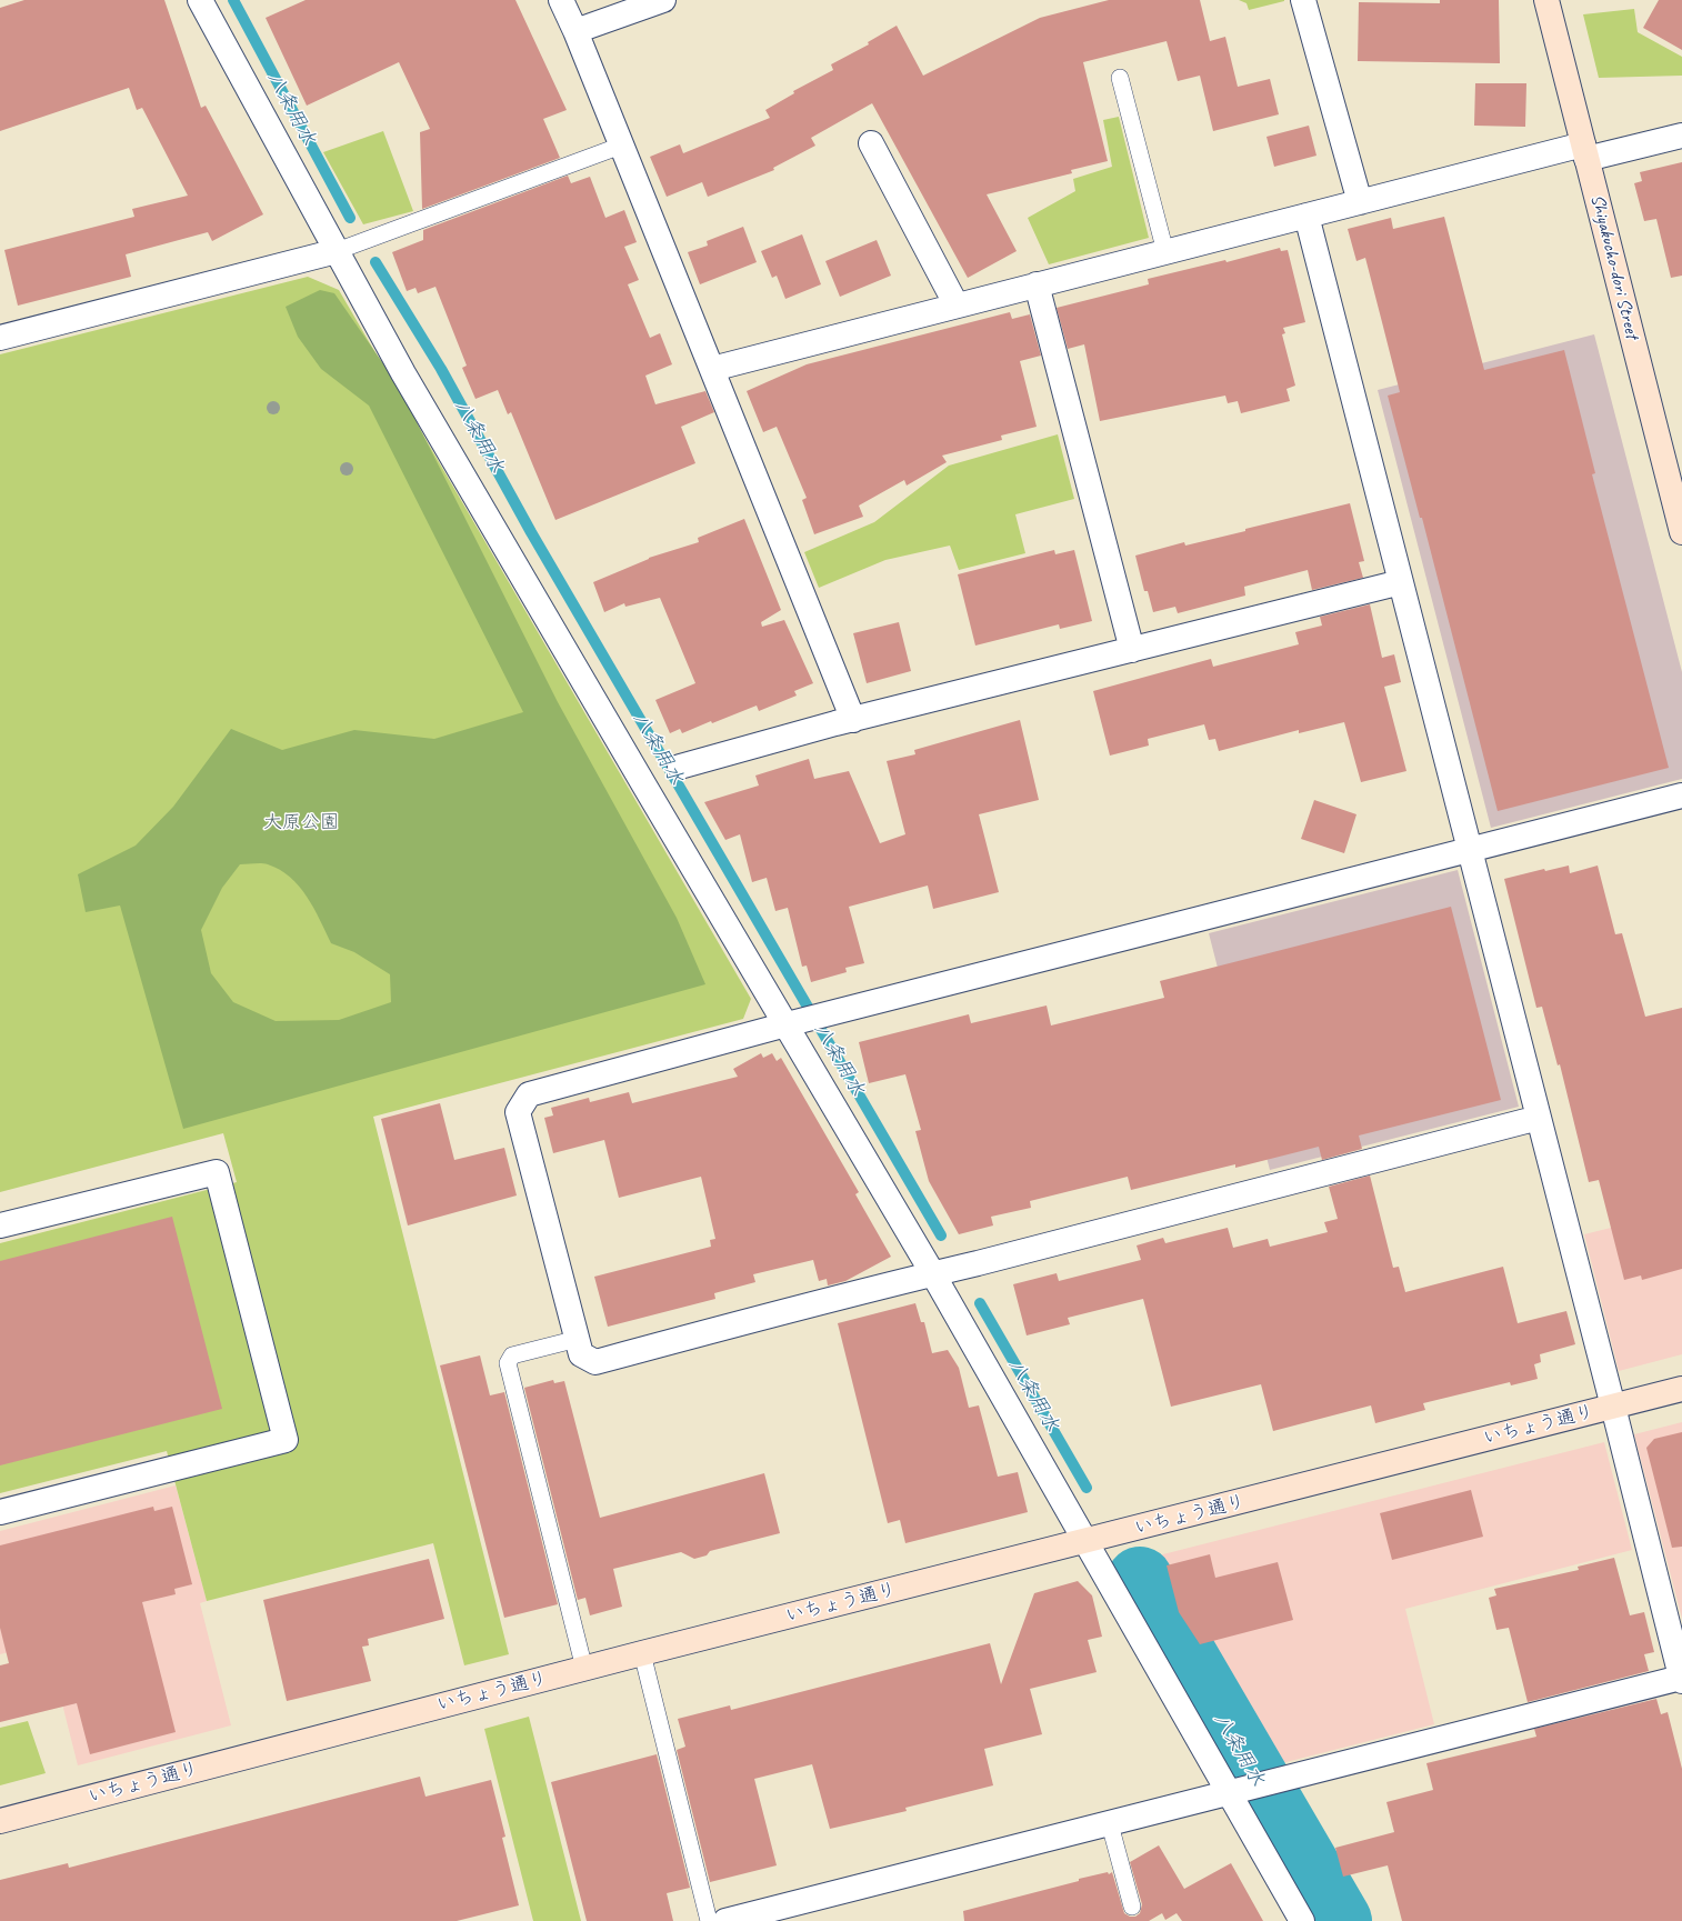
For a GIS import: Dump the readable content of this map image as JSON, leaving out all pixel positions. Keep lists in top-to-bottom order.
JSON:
{
  "streets": {
    "street": ["Shiyakucho-dori Street", "いちょう通り"]
  },
  "water": ["八条用水"],
  "parks": ["大原公園"]
}
